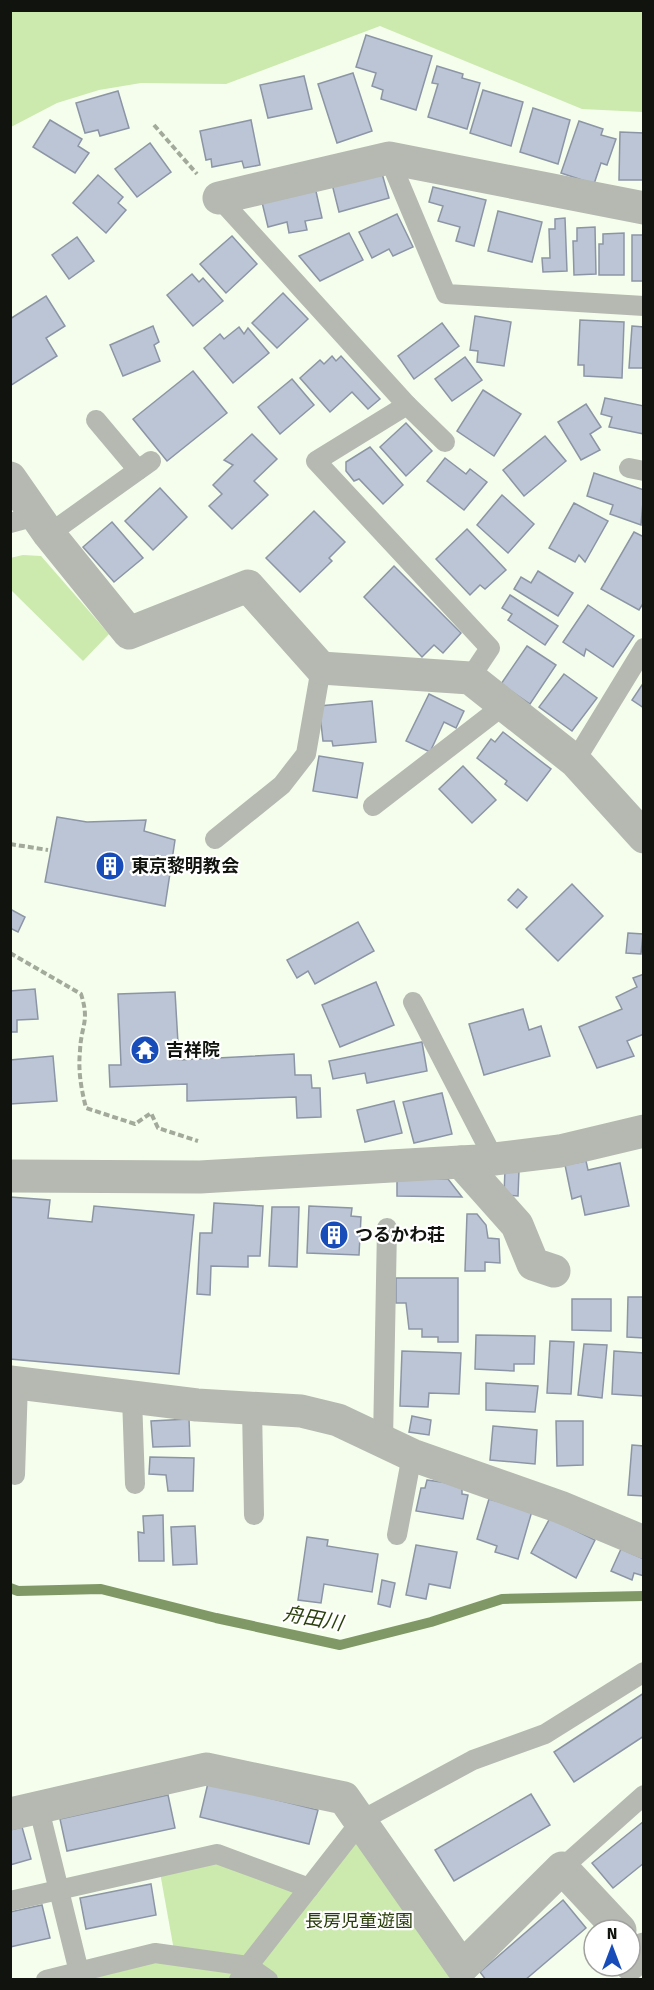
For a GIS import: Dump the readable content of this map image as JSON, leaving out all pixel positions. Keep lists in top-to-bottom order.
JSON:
{
  "water": ["舟田川"],
  "parks": ["長房児童遊園"],
  "places": {
    "building": ["東京黎明教会", "つるかわ荘"],
    "temple": ["吉祥院"]
  },
  "north": "top"
}
